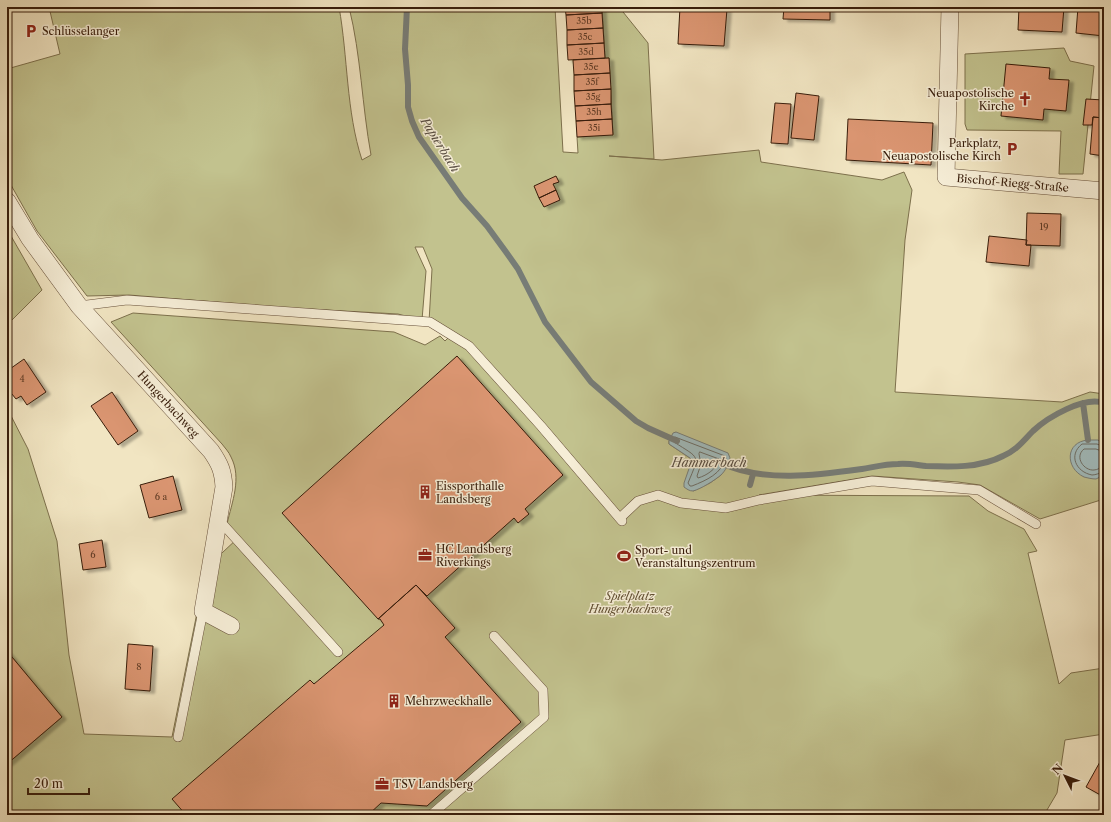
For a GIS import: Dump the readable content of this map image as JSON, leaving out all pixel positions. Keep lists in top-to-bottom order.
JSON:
{
  "streets": {
    "street": ["Bischof-Riegg-Straße", "Hungerbachweg"]
  },
  "water": ["Papierbach", "Hammerbach"],
  "parks": ["Spielplatz Hungerbachweg"],
  "places": {
    "parking": ["Schlüsselanger", "Parkplatz, Neuapostolische Kirch"],
    "church": ["Neuapostolische Kirche"],
    "building": ["Eissporthalle Landsberg", "Mehrzweckhalle"],
    "office": ["HC Landsberg Riverkings", "TSV Landsberg"],
    "sports": ["Sport- und Veranstaltungszentrum"]
  },
  "house_numbers": [
    "35b",
    "35c",
    "35d",
    "35e",
    "35f",
    "35g",
    "35h",
    "35i",
    "19",
    "4",
    "6 a",
    "6",
    "8"
  ],
  "scale_bar": "20 m",
  "north": "top left"
}
